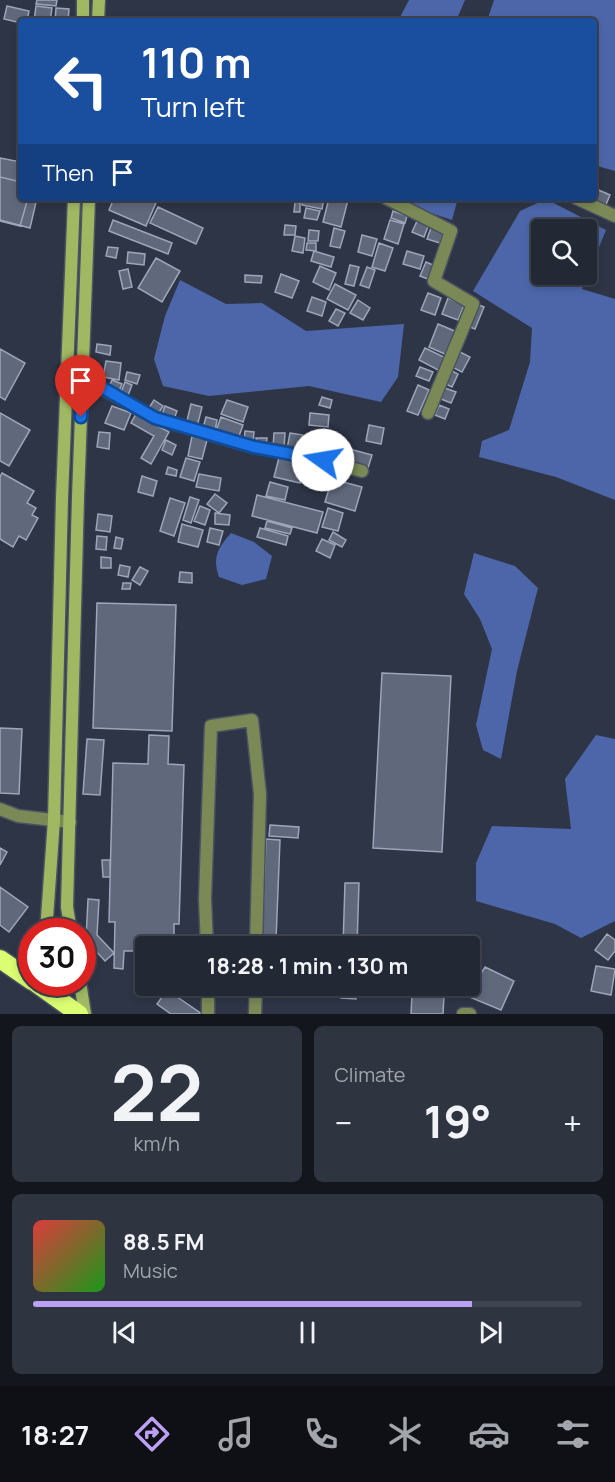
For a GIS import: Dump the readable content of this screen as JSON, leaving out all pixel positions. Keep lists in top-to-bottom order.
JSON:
{
  "page": {
    "turn": ["110 m", "Turn left"],
    "then": "Then",
    "limit": "30",
    "trip": "18:28 · 1 min · 130 m",
    "tile": [
      ["22", "km/h"],
      "Climate"
    ],
    "heat": ["−", "19°", "+"],
    "song": ["88.5 FM", "Music"],
    "tabs": "18:27"
  }
}
